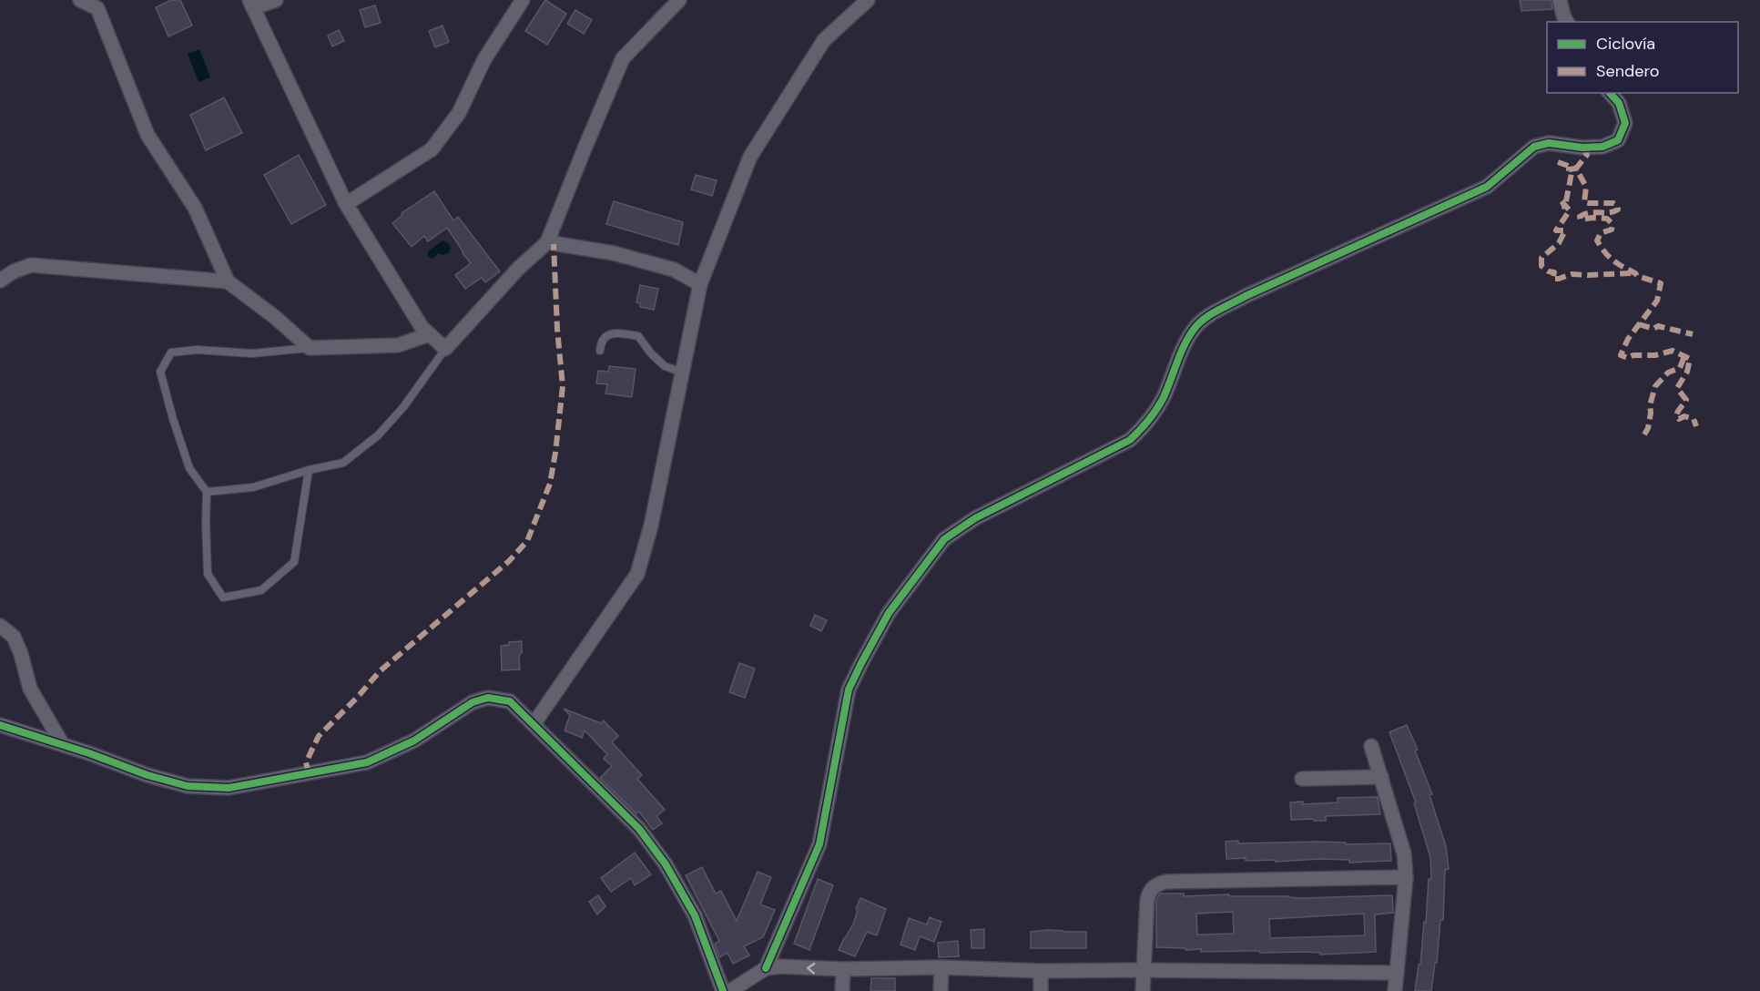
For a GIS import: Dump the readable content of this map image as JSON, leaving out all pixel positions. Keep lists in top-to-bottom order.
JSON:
{
  "legend": ["Ciclovía", "Sendero"]
}
